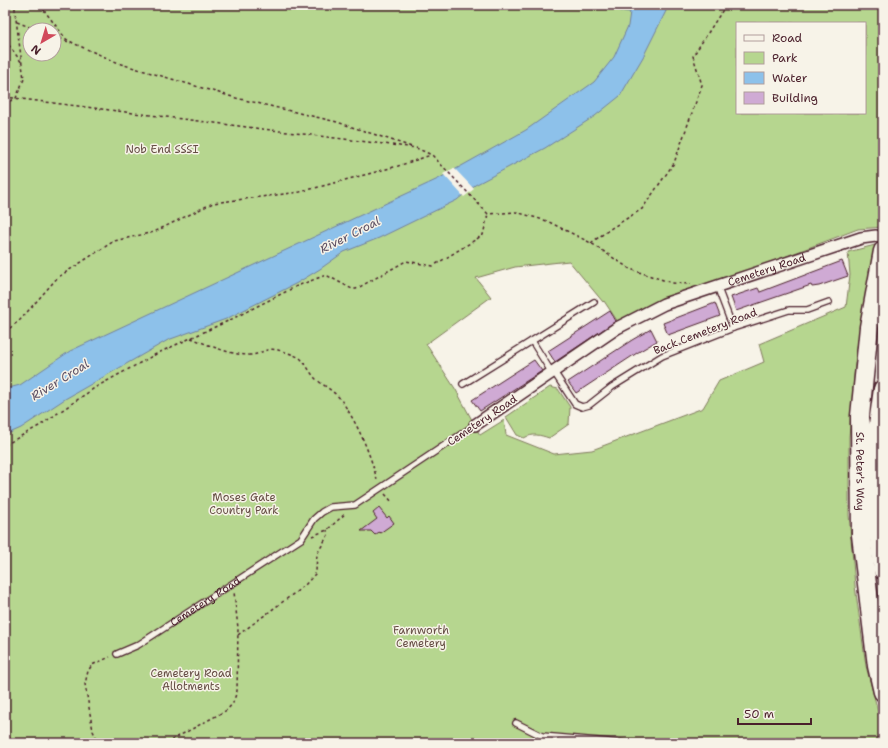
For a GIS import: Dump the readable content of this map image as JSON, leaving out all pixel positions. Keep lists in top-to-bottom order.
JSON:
{
  "streets": {
    "highway": ["St. Peter's Way"],
    "street": ["Cemetery Road"],
    "lane": ["Back Cemetery Road"]
  },
  "crossings": [
    ["Cemetery Road", "Back Cemetery Road"],
    ["Cemetery Road", "St. Peter's Way"]
  ],
  "water": ["River Croal"],
  "parks": [
    "Nob End SSSI",
    "Moses Gate Country Park",
    "Farnworth Cemetery",
    "Cemetery Road Allotments"
  ],
  "legend": [
    "Road",
    "Park",
    "Water",
    "Building"
  ],
  "scale_bar": "50 m",
  "north": "bottom left"
}
